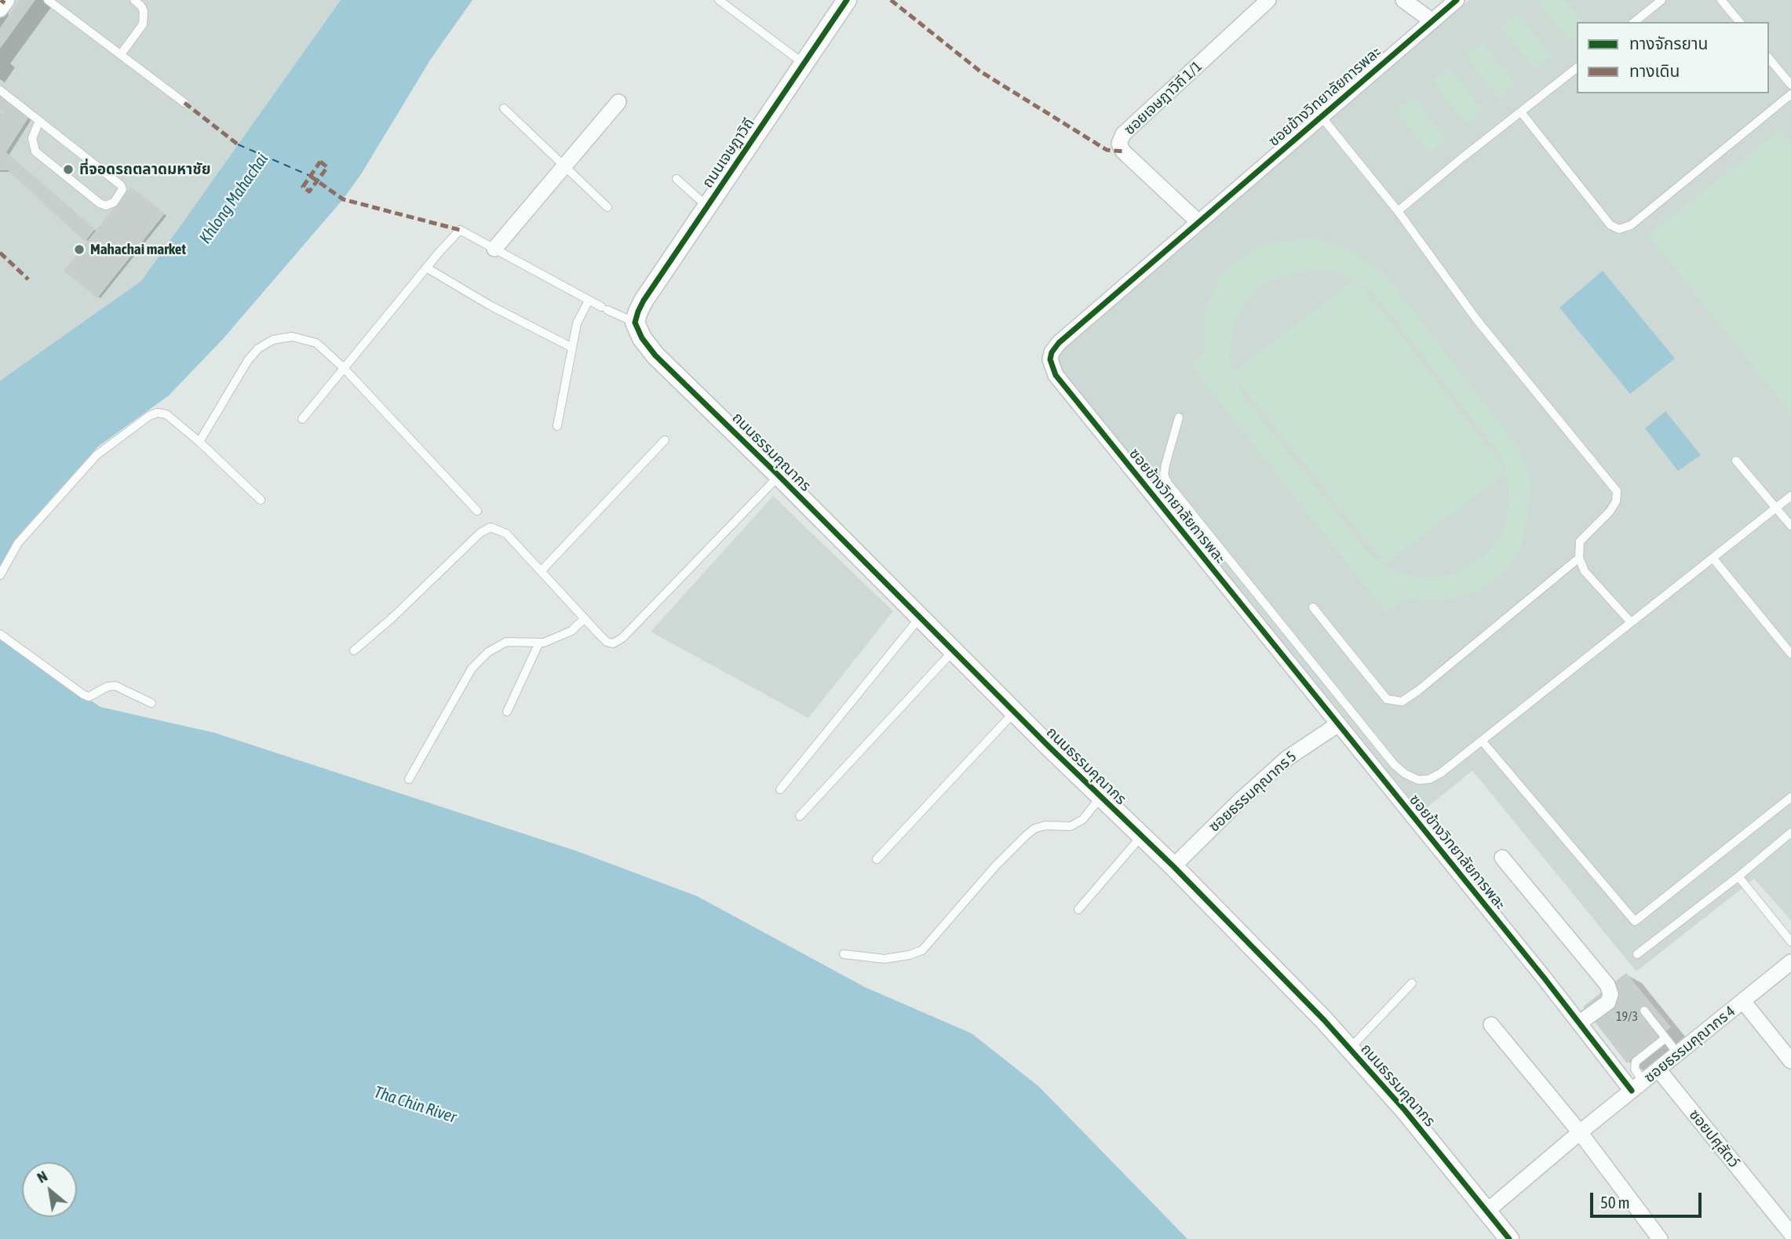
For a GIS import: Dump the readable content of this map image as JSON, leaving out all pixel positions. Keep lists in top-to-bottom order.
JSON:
{
  "streets": {
    "street": [
      "ซอยข้างวิทยาลัยการพละ",
      "ซอยเจษฎาวิถี 1/1",
      "ถนนเจษฎาวิถี",
      "ถนนธรรมคุณากร",
      "ซอยธรรมคุณากร 5",
      "ซอยธรรมคุณากร 4",
      "ซอยปศุสัตว์"
    ]
  },
  "crossings": [
    ["ซอยข้างวิทยาลัยการพละ", "ซอยเจษฎาวิถี 1/1"],
    ["ซอยข้างวิทยาลัยการพละ", "ซอยธรรมคุณากร 5"],
    ["ซอยข้างวิทยาลัยการพละ", "ซอยธรรมคุณากร 4"],
    ["ถนนเจษฎาวิถี", "ถนนธรรมคุณากร"],
    ["ถนนธรรมคุณากร", "ซอยธรรมคุณากร 5"],
    ["ถนนธรรมคุณากร", "ซอยธรรมคุณากร 4"],
    ["ซอยธรรมคุณากร 4", "ซอยปศุสัตว์"]
  ],
  "water": ["Khlong Mahachai", "Tha Chin River"],
  "places": ["ที่จอดรถตลาดมหาชัย", "Mahachai market"],
  "house_numbers": ["19/3"],
  "legend": ["ทางจักรยาน", "ทางเดิน"],
  "scale_bar": "50 m",
  "north": "top left"
}
